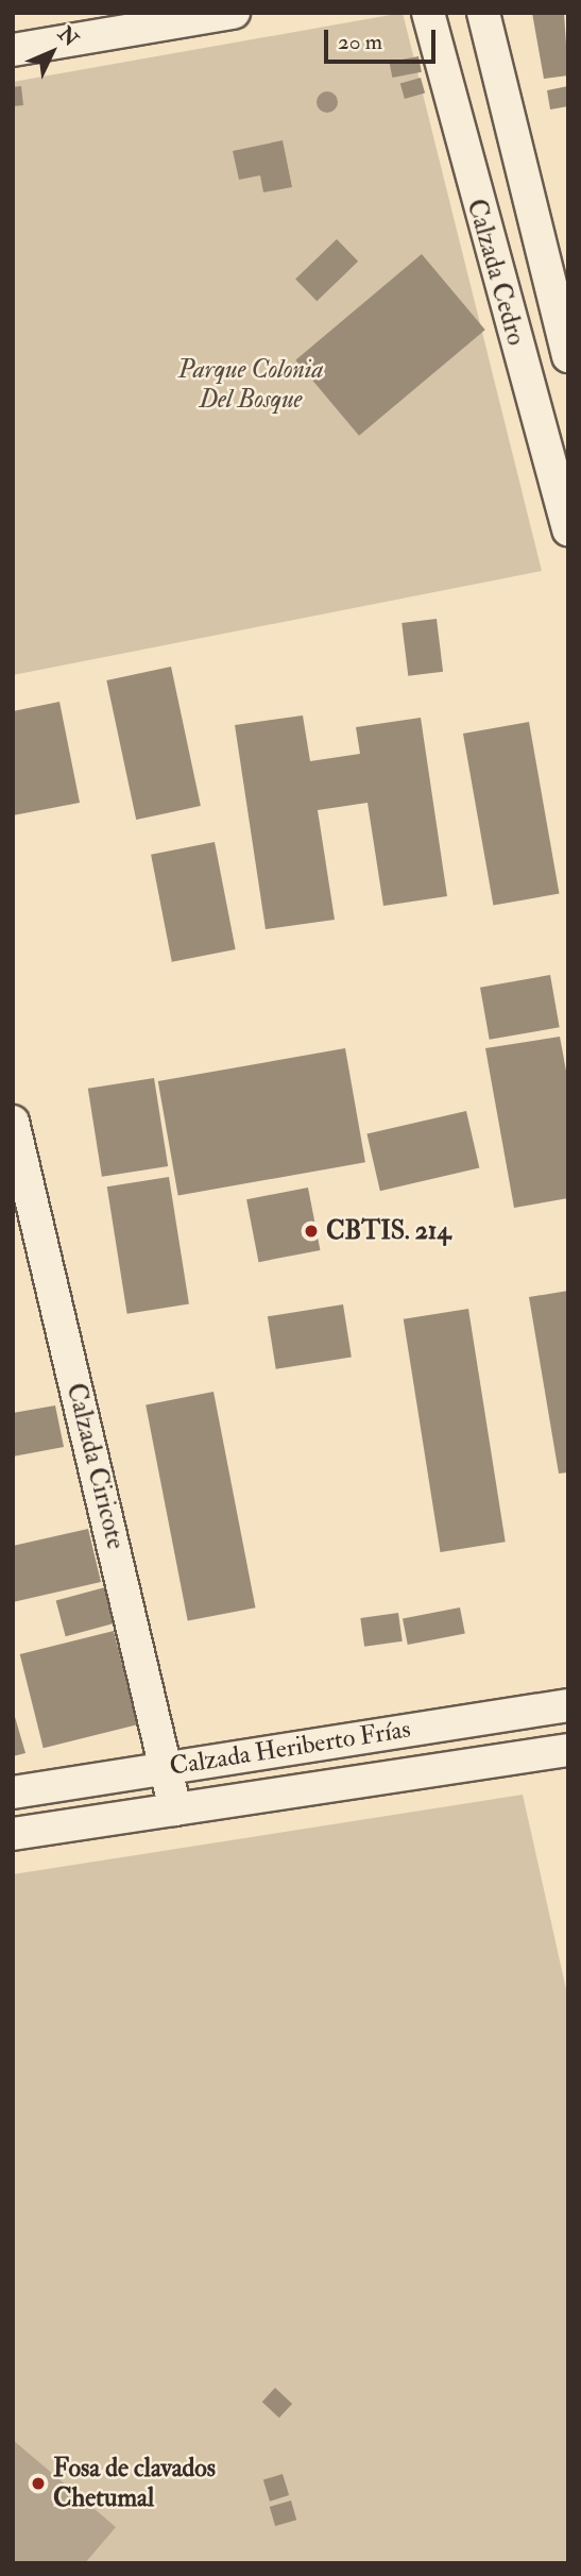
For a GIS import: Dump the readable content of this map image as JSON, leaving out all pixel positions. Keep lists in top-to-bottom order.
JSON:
{
  "streets": {
    "street": ["Calzada Cedro", "Calzada Ciricote", "Calzada Heriberto Frías"]
  },
  "crossings": [
    ["Calzada Ciricote", "Calzada Heriberto Frías"]
  ],
  "parks": ["Parque Colonia Del Bosque"],
  "places": ["CBTIS. 214", "Fosa de clavados Chetumal"],
  "scale_bar": "20 m",
  "north": "top right"
}
